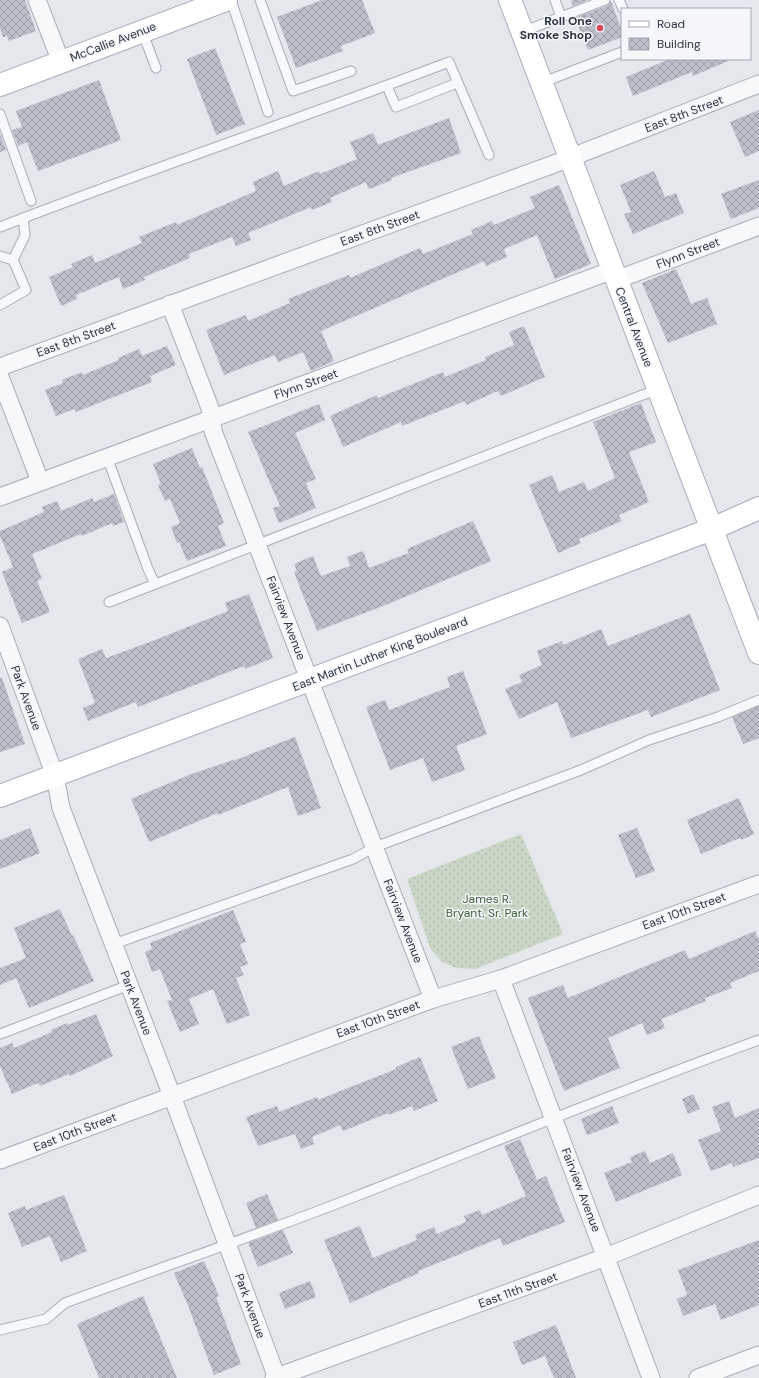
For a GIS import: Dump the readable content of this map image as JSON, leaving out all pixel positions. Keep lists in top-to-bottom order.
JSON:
{
  "streets": {
    "main road": ["McCallie Avenue", "Central Avenue", "East Martin Luther King Boulevard"],
    "street": [
      "East 8th Street",
      "Flynn Street",
      "Fairview Avenue",
      "Park Avenue",
      "East 10th Street",
      "East 11th Street"
    ]
  },
  "crossings": [
    ["East 8th Street", "Central Avenue"],
    ["East 8th Street", "Fairview Avenue"],
    ["Flynn Street", "Central Avenue"],
    ["Flynn Street", "Fairview Avenue"],
    ["Central Avenue", "East Martin Luther King Boulevard"],
    ["Fairview Avenue", "East Martin Luther King Boulevard"],
    ["Fairview Avenue", "East 10th Street"],
    ["Fairview Avenue", "East 11th Street"],
    ["East Martin Luther King Boulevard", "Park Avenue"],
    ["Park Avenue", "East 10th Street"],
    ["Park Avenue", "East 11th Street"]
  ],
  "parks": ["James R. Bryant, Sr. Park"],
  "places": ["Roll One Smoke Shop"],
  "legend": ["Road", "Building"]
}
